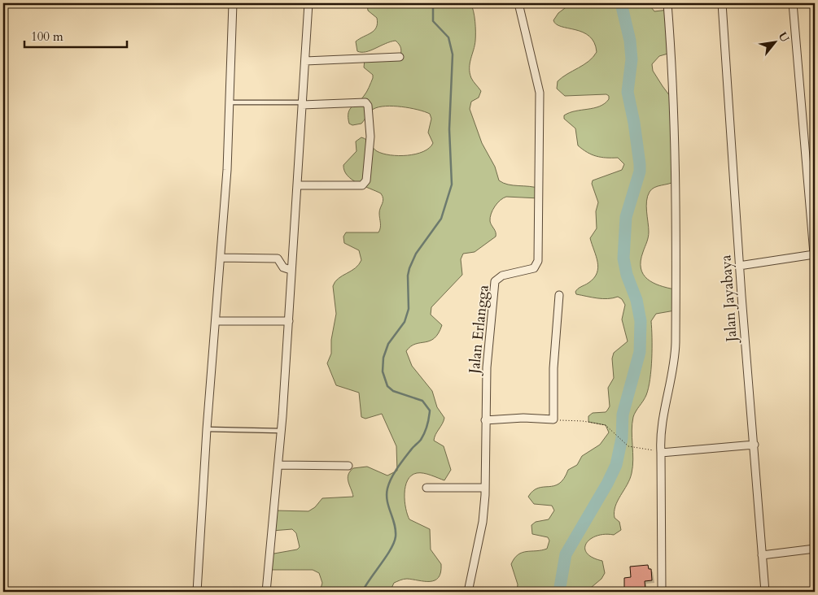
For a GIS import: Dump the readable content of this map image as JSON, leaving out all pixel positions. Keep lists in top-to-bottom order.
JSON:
{
  "streets": {
    "street": ["Jalan Jayabaya", "Jalan Erlangga"]
  },
  "scale_bar": "100 m",
  "north": "top right"
}
